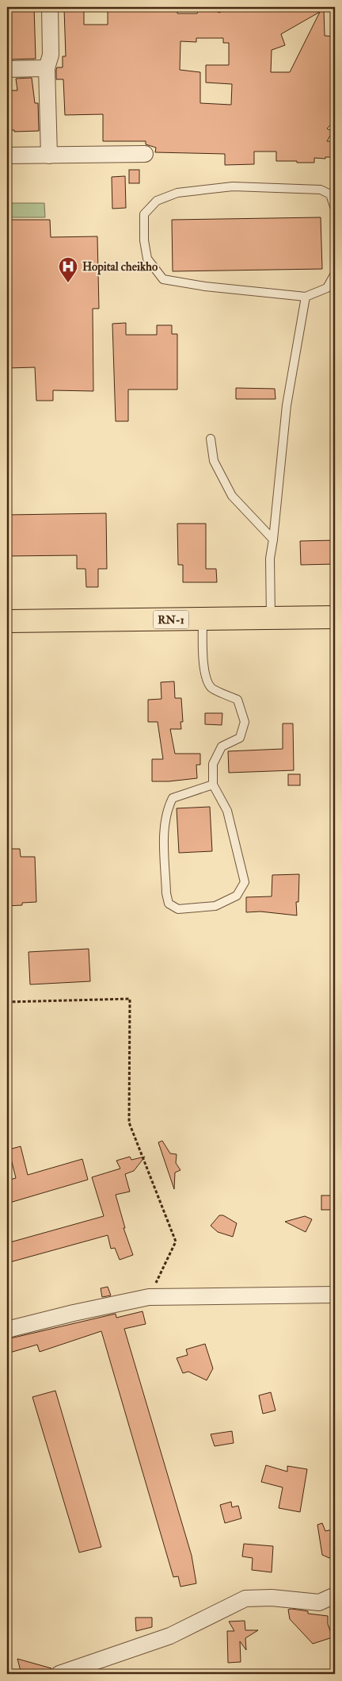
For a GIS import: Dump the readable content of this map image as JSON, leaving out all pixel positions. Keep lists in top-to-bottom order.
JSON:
{
  "streets": {
    "main road": ["RN-1"]
  },
  "places": {
    "hospital": ["Hopital cheikho"]
  }
}
